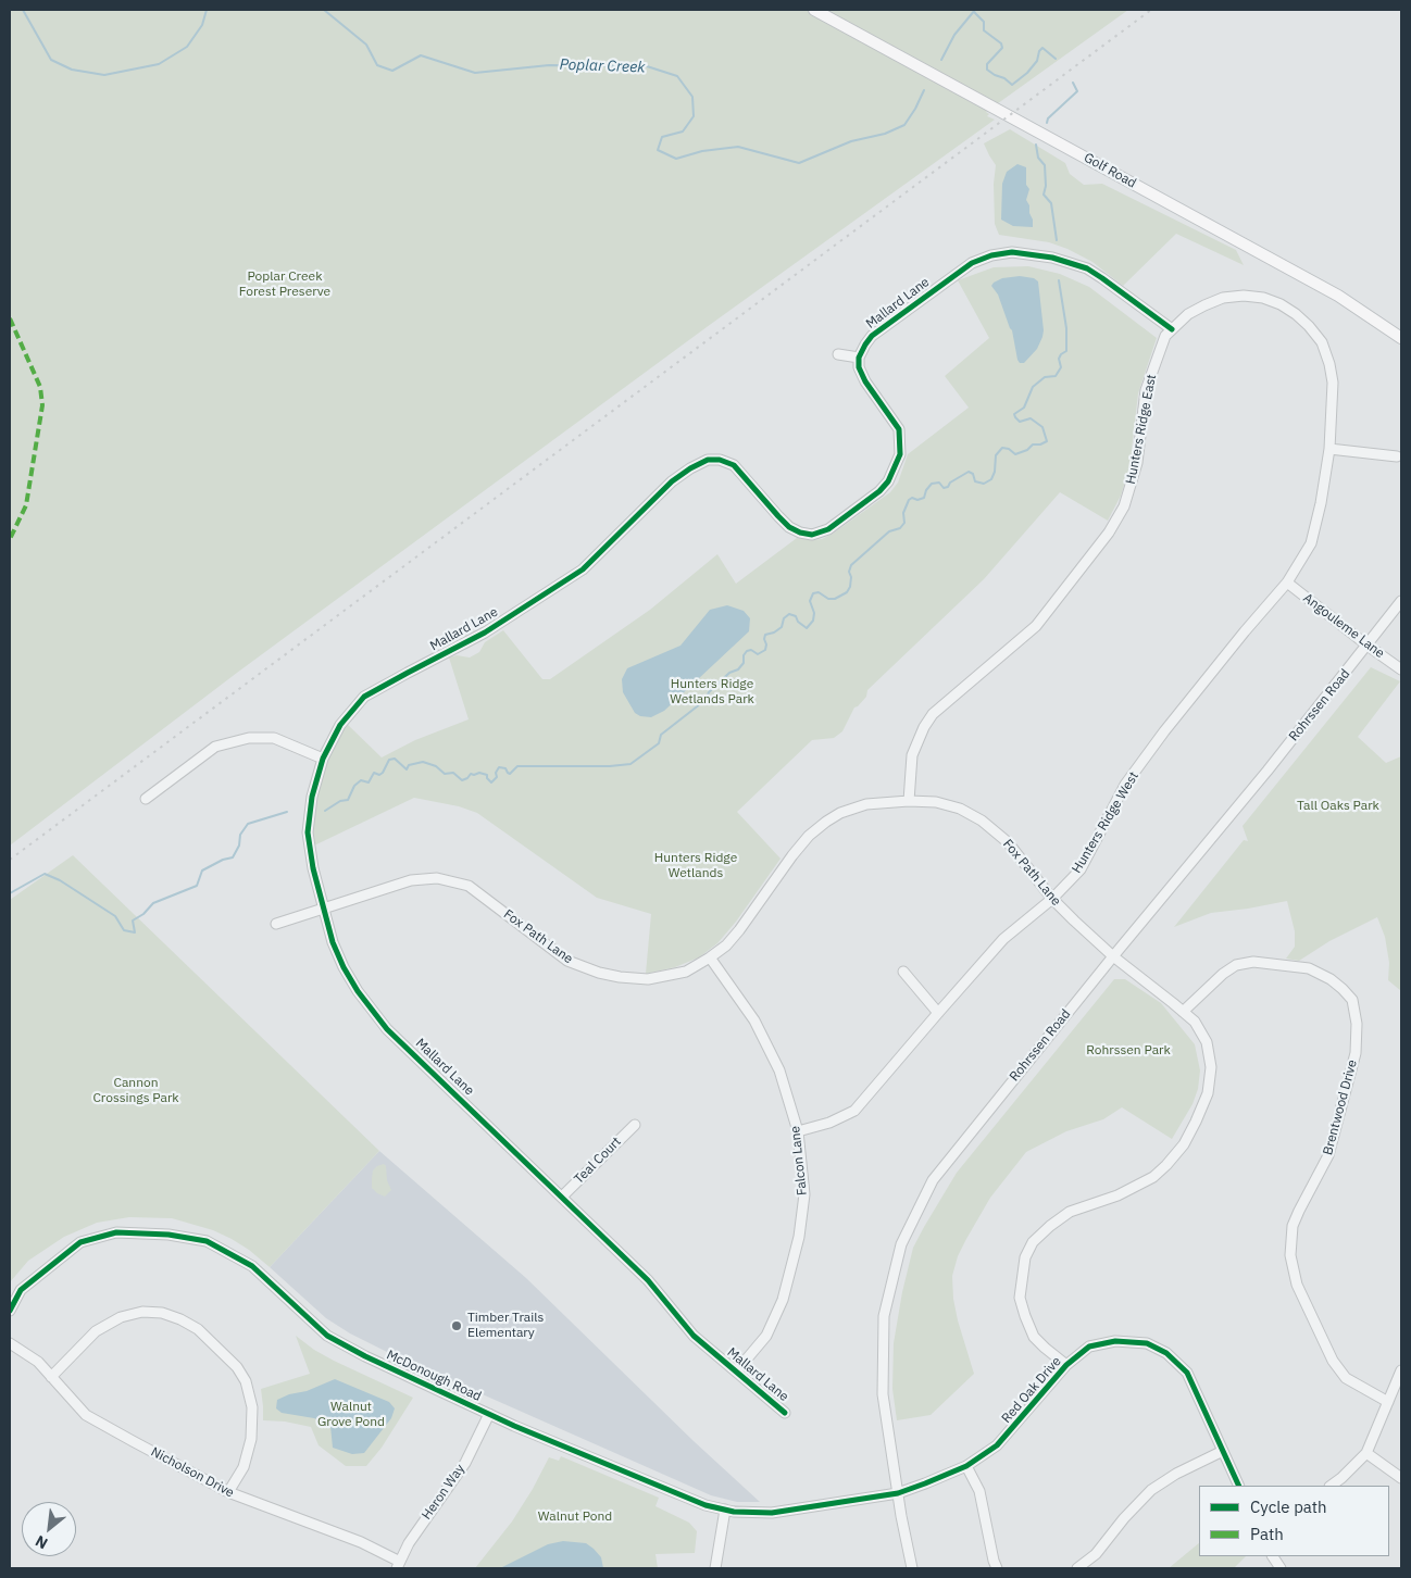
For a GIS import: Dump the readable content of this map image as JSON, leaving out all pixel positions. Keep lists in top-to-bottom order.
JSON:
{
  "streets": {
    "main road": ["Golf Road"],
    "street": [
      "Mallard Lane",
      "Hunters Ridge East",
      "Angouleme Lane",
      "Rohrssen Road",
      "Hunters Ridge West",
      "Fox Path Lane",
      "Brentwood Drive",
      "Teal Court",
      "Falcon Lane",
      "McDonough Road",
      "Red Oak Drive",
      "Nicholson Drive",
      "Heron Way"
    ]
  },
  "crossings": [
    ["Mallard Lane", "Hunters Ridge East"],
    ["Mallard Lane", "Fox Path Lane"],
    ["Mallard Lane", "Teal Court"],
    ["Mallard Lane", "Falcon Lane"],
    ["Hunters Ridge East", "Hunters Ridge West"],
    ["Hunters Ridge East", "Fox Path Lane"],
    ["Angouleme Lane", "Rohrssen Road"],
    ["Angouleme Lane", "Hunters Ridge West"],
    ["Rohrssen Road", "Fox Path Lane"],
    ["Rohrssen Road", "McDonough Road"],
    ["Rohrssen Road", "Red Oak Drive"],
    ["Hunters Ridge West", "Fox Path Lane"],
    ["Hunters Ridge West", "Falcon Lane"],
    ["Fox Path Lane", "Brentwood Drive"],
    ["Fox Path Lane", "Falcon Lane"],
    ["Fox Path Lane", "Red Oak Drive"],
    ["McDonough Road", "Red Oak Drive"],
    ["McDonough Road", "Heron Way"],
    ["Nicholson Drive", "Heron Way"]
  ],
  "water": ["Poplar Creek"],
  "parks": [
    "Poplar Creek Forest Preserve",
    "Hunters Ridge Wetlands Park",
    "Tall Oaks Park",
    "Hunters Ridge Wetlands",
    "Rohrssen Park",
    "Cannon Crossings Park",
    "Walnut Grove Pond",
    "Walnut Pond"
  ],
  "places": ["Timber Trails Elementary"],
  "legend": ["Cycle path", "Path"],
  "north": "bottom left"
}
